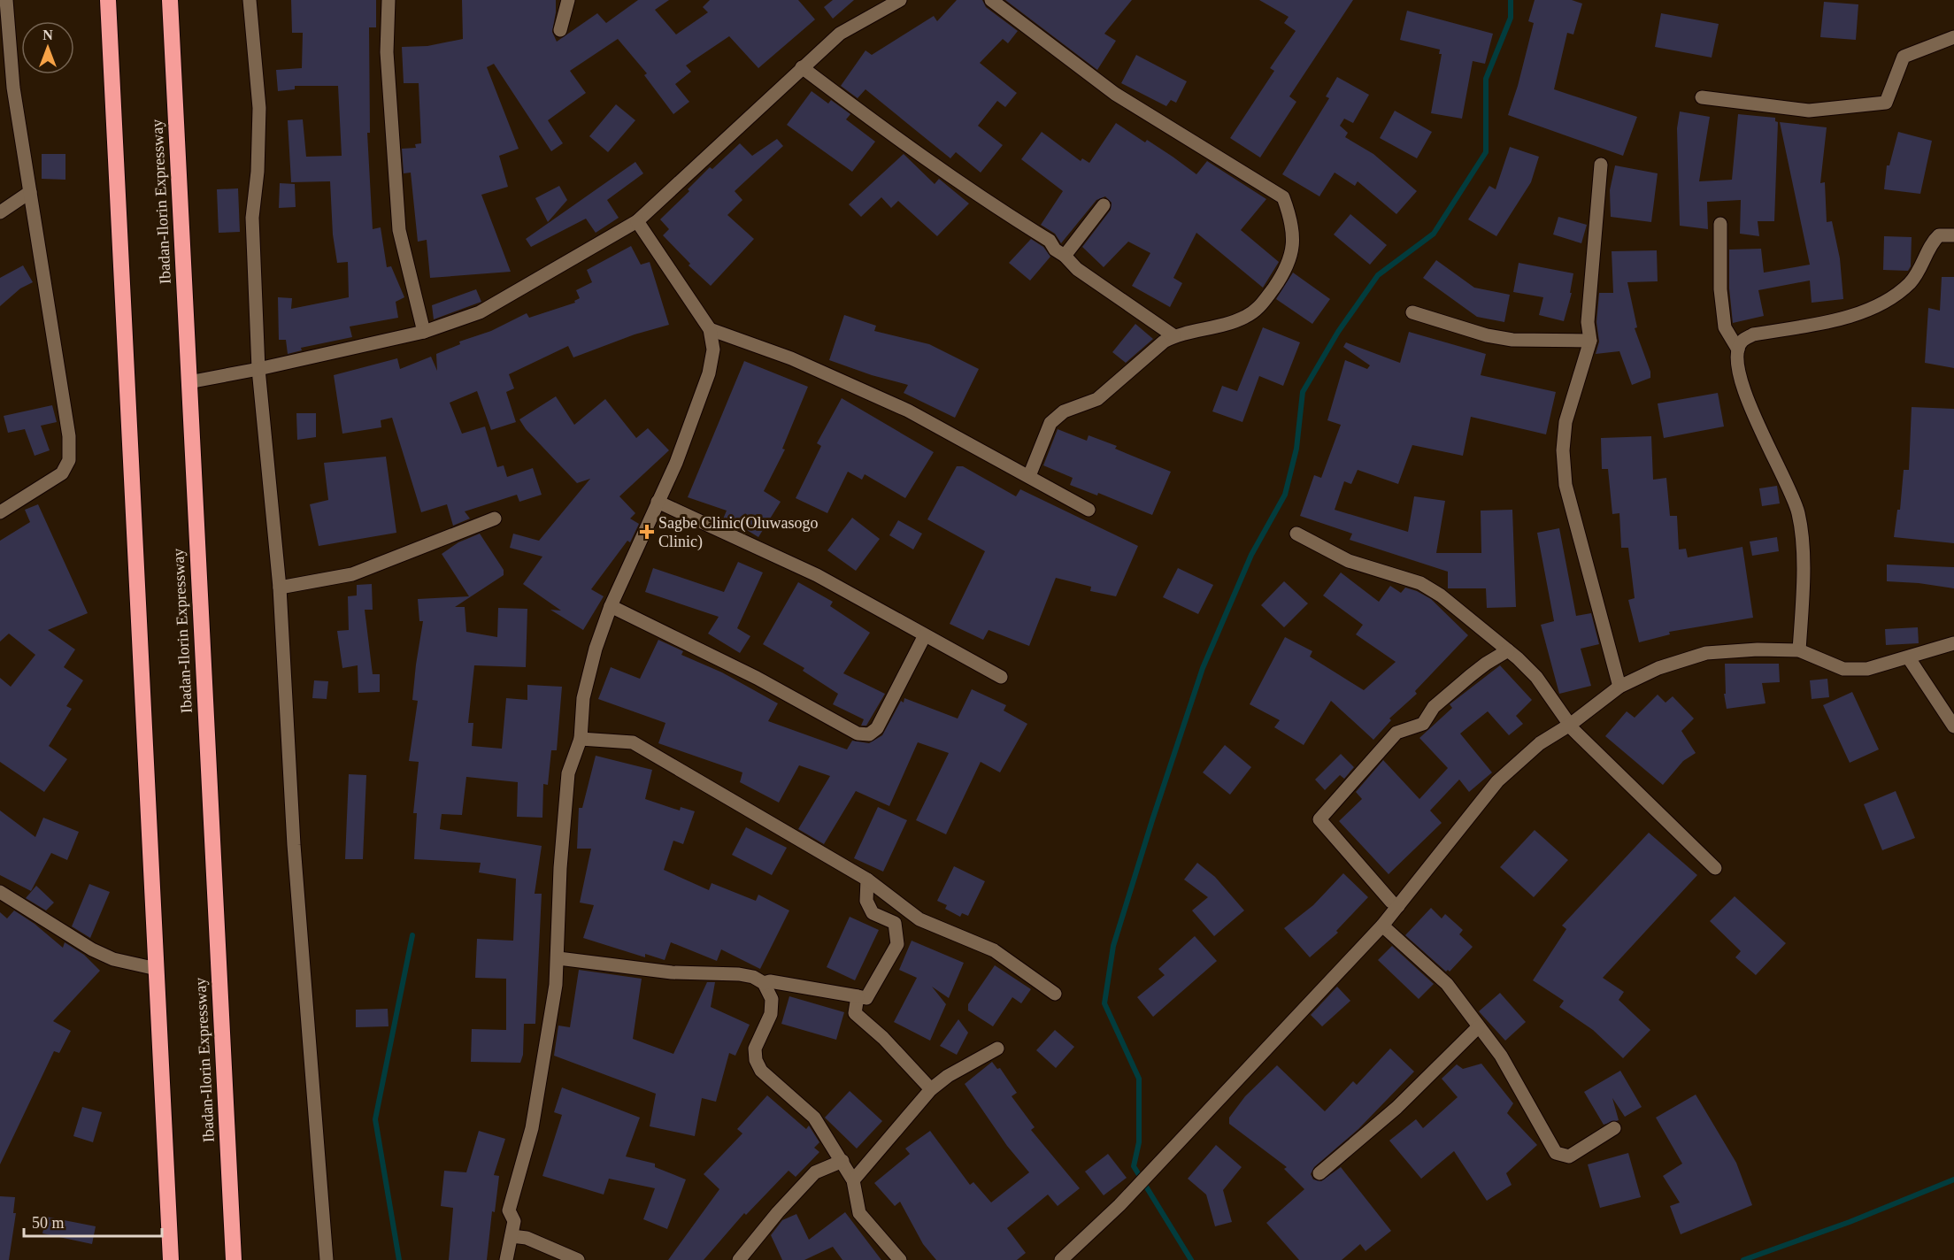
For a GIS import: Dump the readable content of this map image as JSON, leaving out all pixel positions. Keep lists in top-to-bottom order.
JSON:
{
  "streets": {
    "highway": ["Ibadan-Ilorin Expressway"]
  },
  "places": {
    "health": ["Sagbe Clinic(Oluwasogo Clinic)"]
  },
  "scale_bar": "50 m",
  "north": "top"
}
